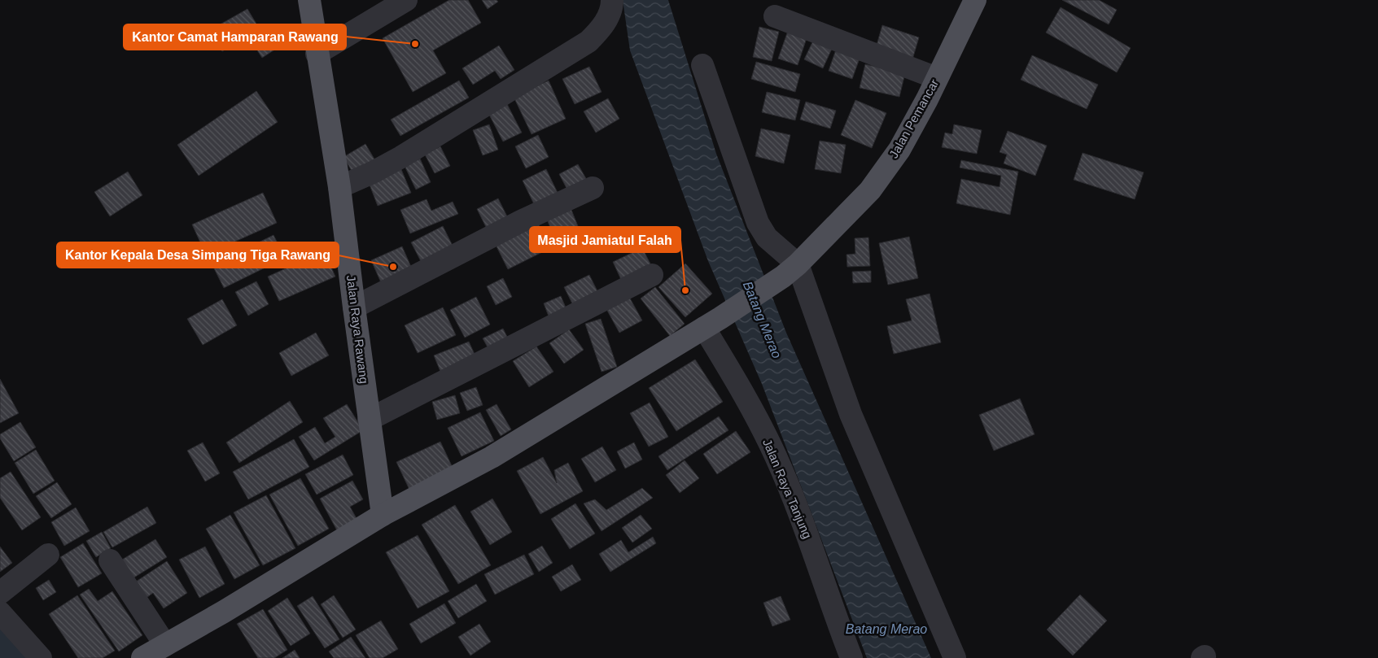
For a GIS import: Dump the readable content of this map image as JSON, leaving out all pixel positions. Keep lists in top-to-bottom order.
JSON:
{
  "streets": {
    "main road": ["Jalan Pemancar", "Jalan Raya Rawang"],
    "street": ["Jalan Raya Tanjung"]
  },
  "crossings": [
    ["Jalan Pemancar", "Jalan Raya Rawang"],
    ["Jalan Pemancar", "Jalan Raya Tanjung"]
  ],
  "water": ["Batang Merao"],
  "places": ["Kantor Camat Hamparan Rawang", "Kantor Kepala Desa Simpang Tiga Rawang", "Masjid Jamiatul Falah"]
}
